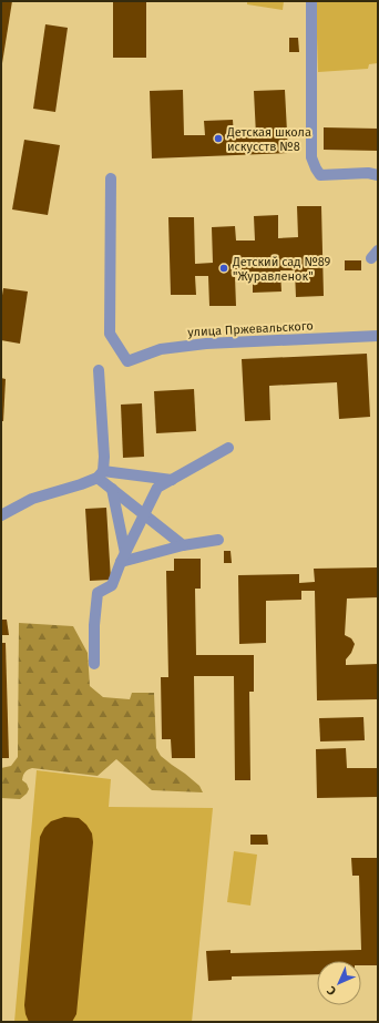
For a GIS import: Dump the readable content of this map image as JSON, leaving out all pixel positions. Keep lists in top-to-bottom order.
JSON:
{
  "streets": {
    "street": ["улица Пржевальского"]
  },
  "places": ["Детская школа искусств №8", "Детский сад №89 \"Журавленок\""],
  "north": "bottom left"
}
